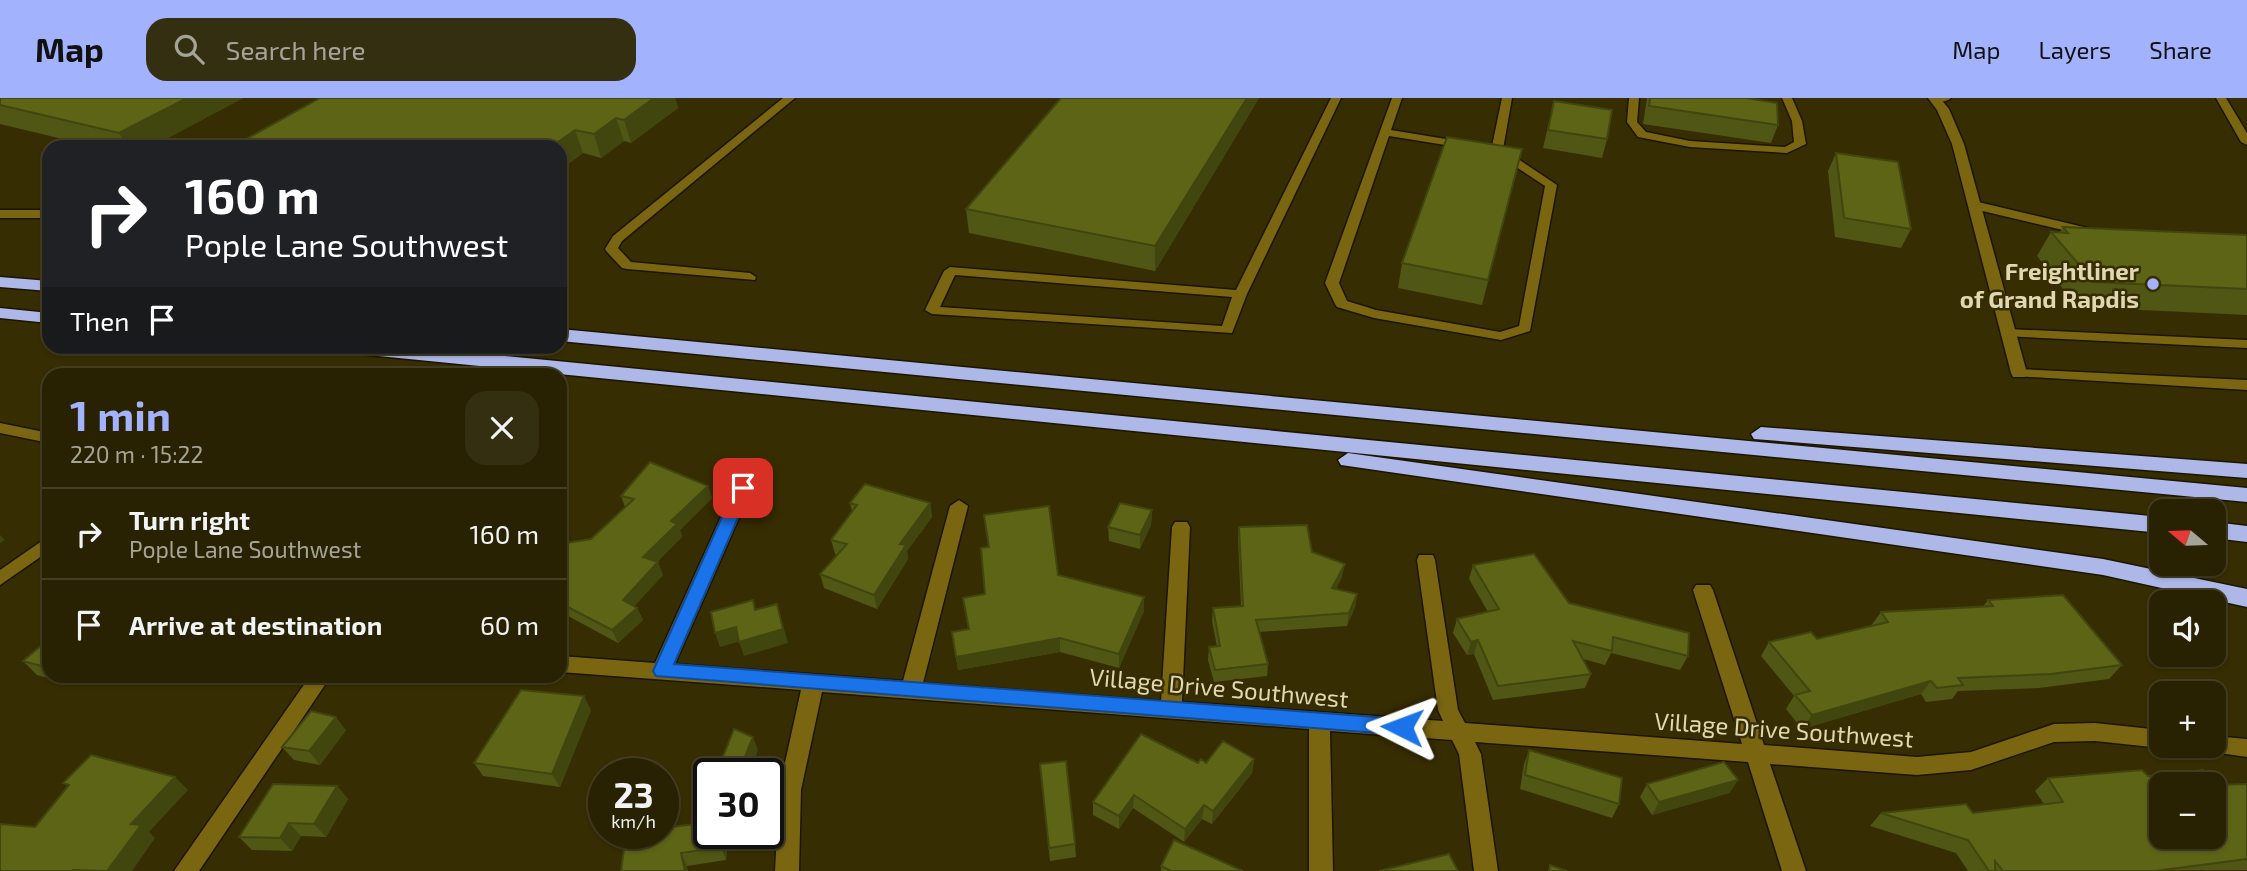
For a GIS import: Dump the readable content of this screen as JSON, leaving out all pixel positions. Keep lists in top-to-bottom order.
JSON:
{
  "streets": {
    "street": ["Village Drive Southwest"]
  },
  "places": ["Freightliner of Grand Rapdis"],
  "north": "left",
  "page": {
    "header": "Map",
    "search": "Search here",
    "nav": ["Map", "Layers", "Share"],
    "turn": ["160 m", "Pople Lane Southwest"],
    "then": "Then",
    "heading": ["1 min", "220 m · 15:22"],
    "list": [
      {
        "name": "Turn right",
        "note": "Pople Lane Southwest",
        "value": "160 m"
      },
      {
        "name": "Arrive at destination",
        "value": "60 m"
      }
    ],
    "map_buttons": ["+", "−"],
    "speed": "23 km/h",
    "limit": "30"
  }
}
